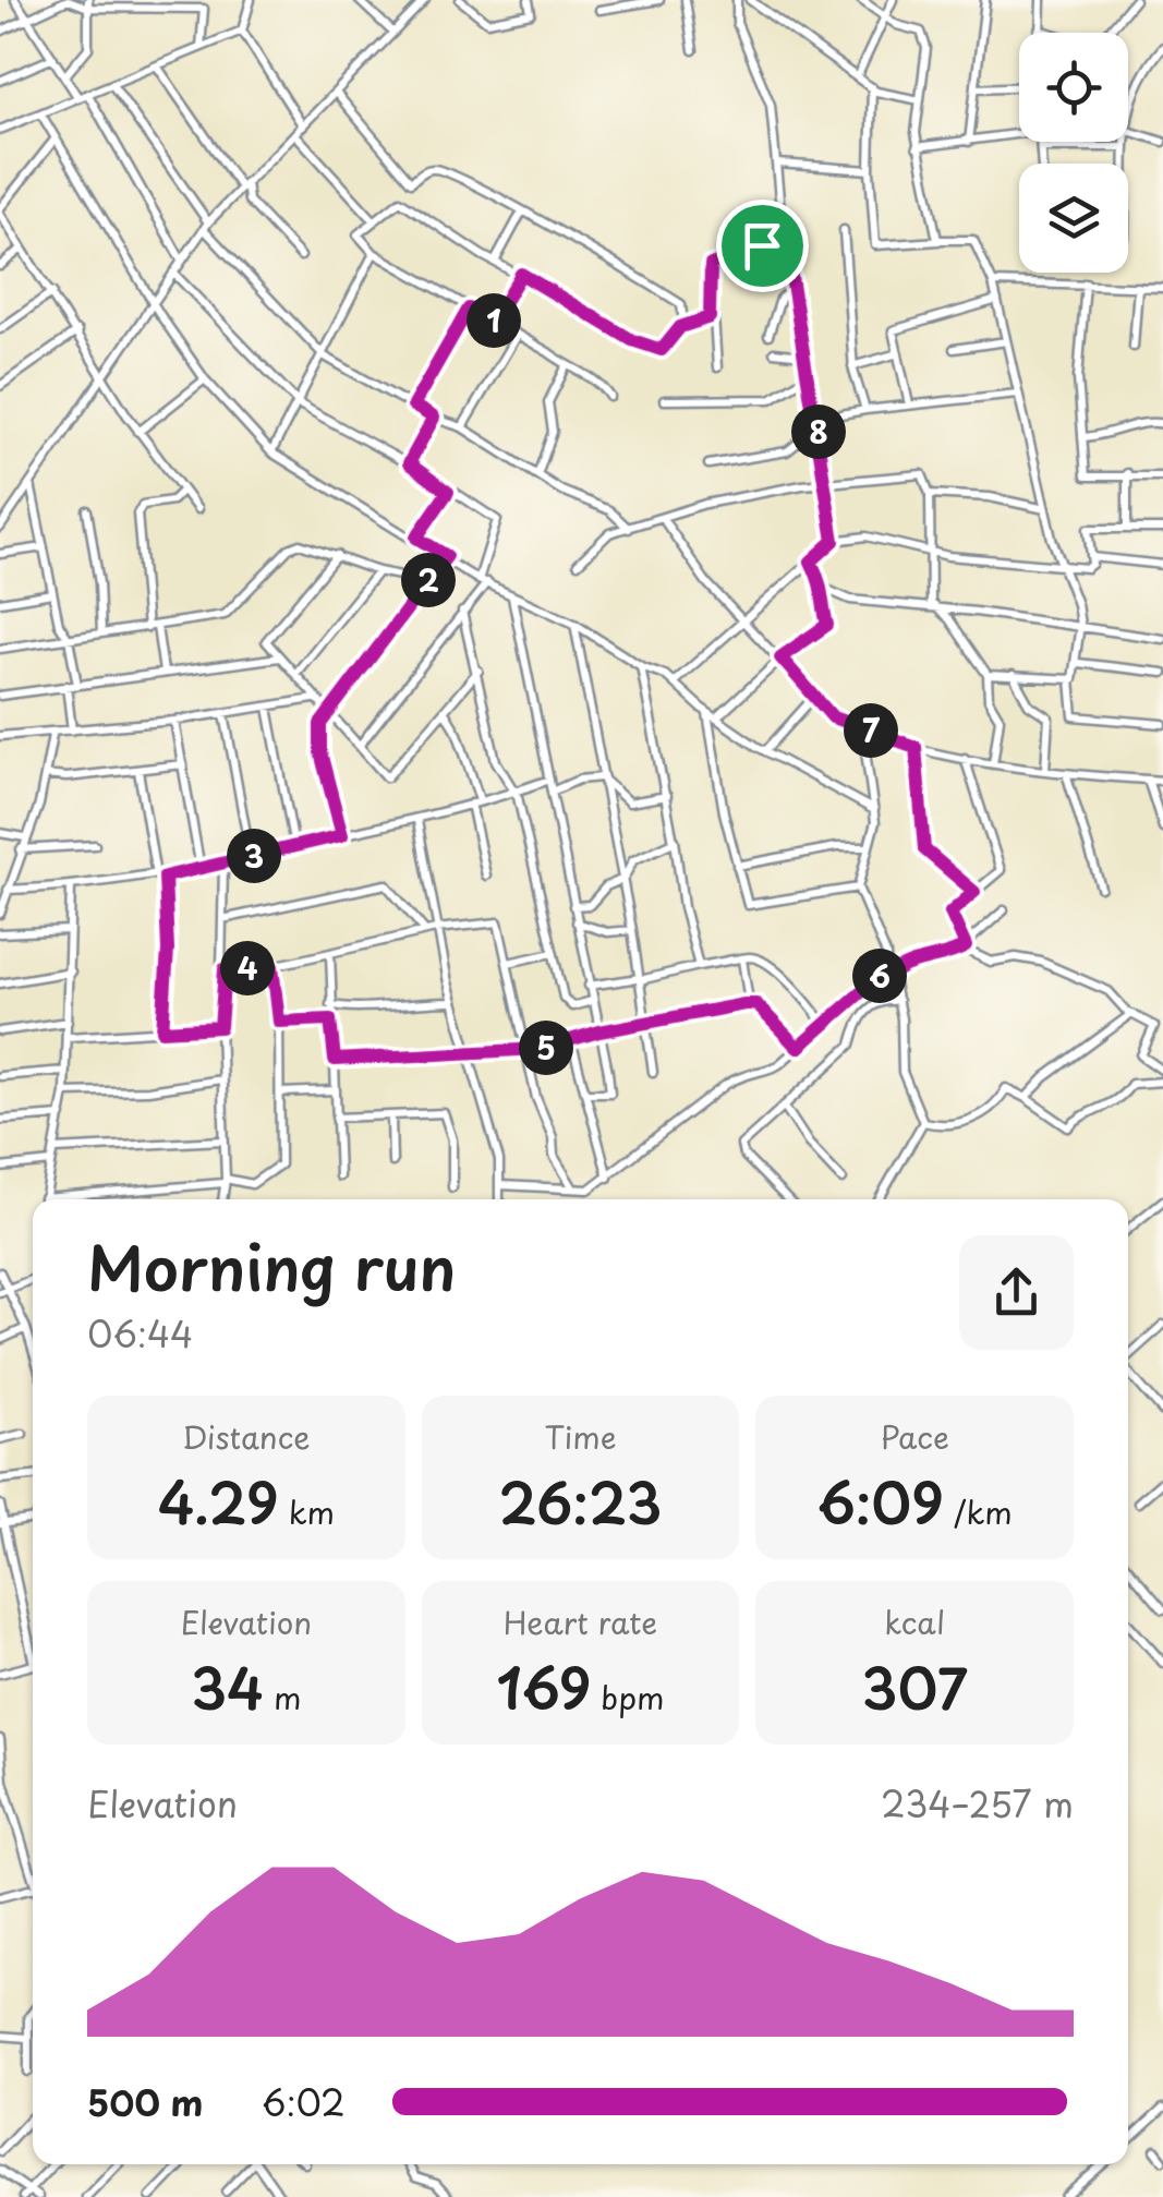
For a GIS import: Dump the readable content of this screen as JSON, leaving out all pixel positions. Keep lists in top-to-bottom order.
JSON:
{
  "page": {
    "pins": [
      "1",
      "8",
      "2",
      "7",
      "3",
      "4",
      "6",
      "5"
    ],
    "heading": ["Morning run", "06:44"],
    "stats": [
      ["Distance", "4.29 km"],
      ["Time", "26:23"],
      ["Pace", "6:09 /km"],
      ["Elevation", "34 m"],
      ["Heart rate", "169 bpm"],
      ["kcal", "307"]
    ],
    "chart": ["Elevation", "234–257 m"],
    "list": [
      {
        "name": "500 m",
        "note": "6:02"
      }
    ]
  }
}
